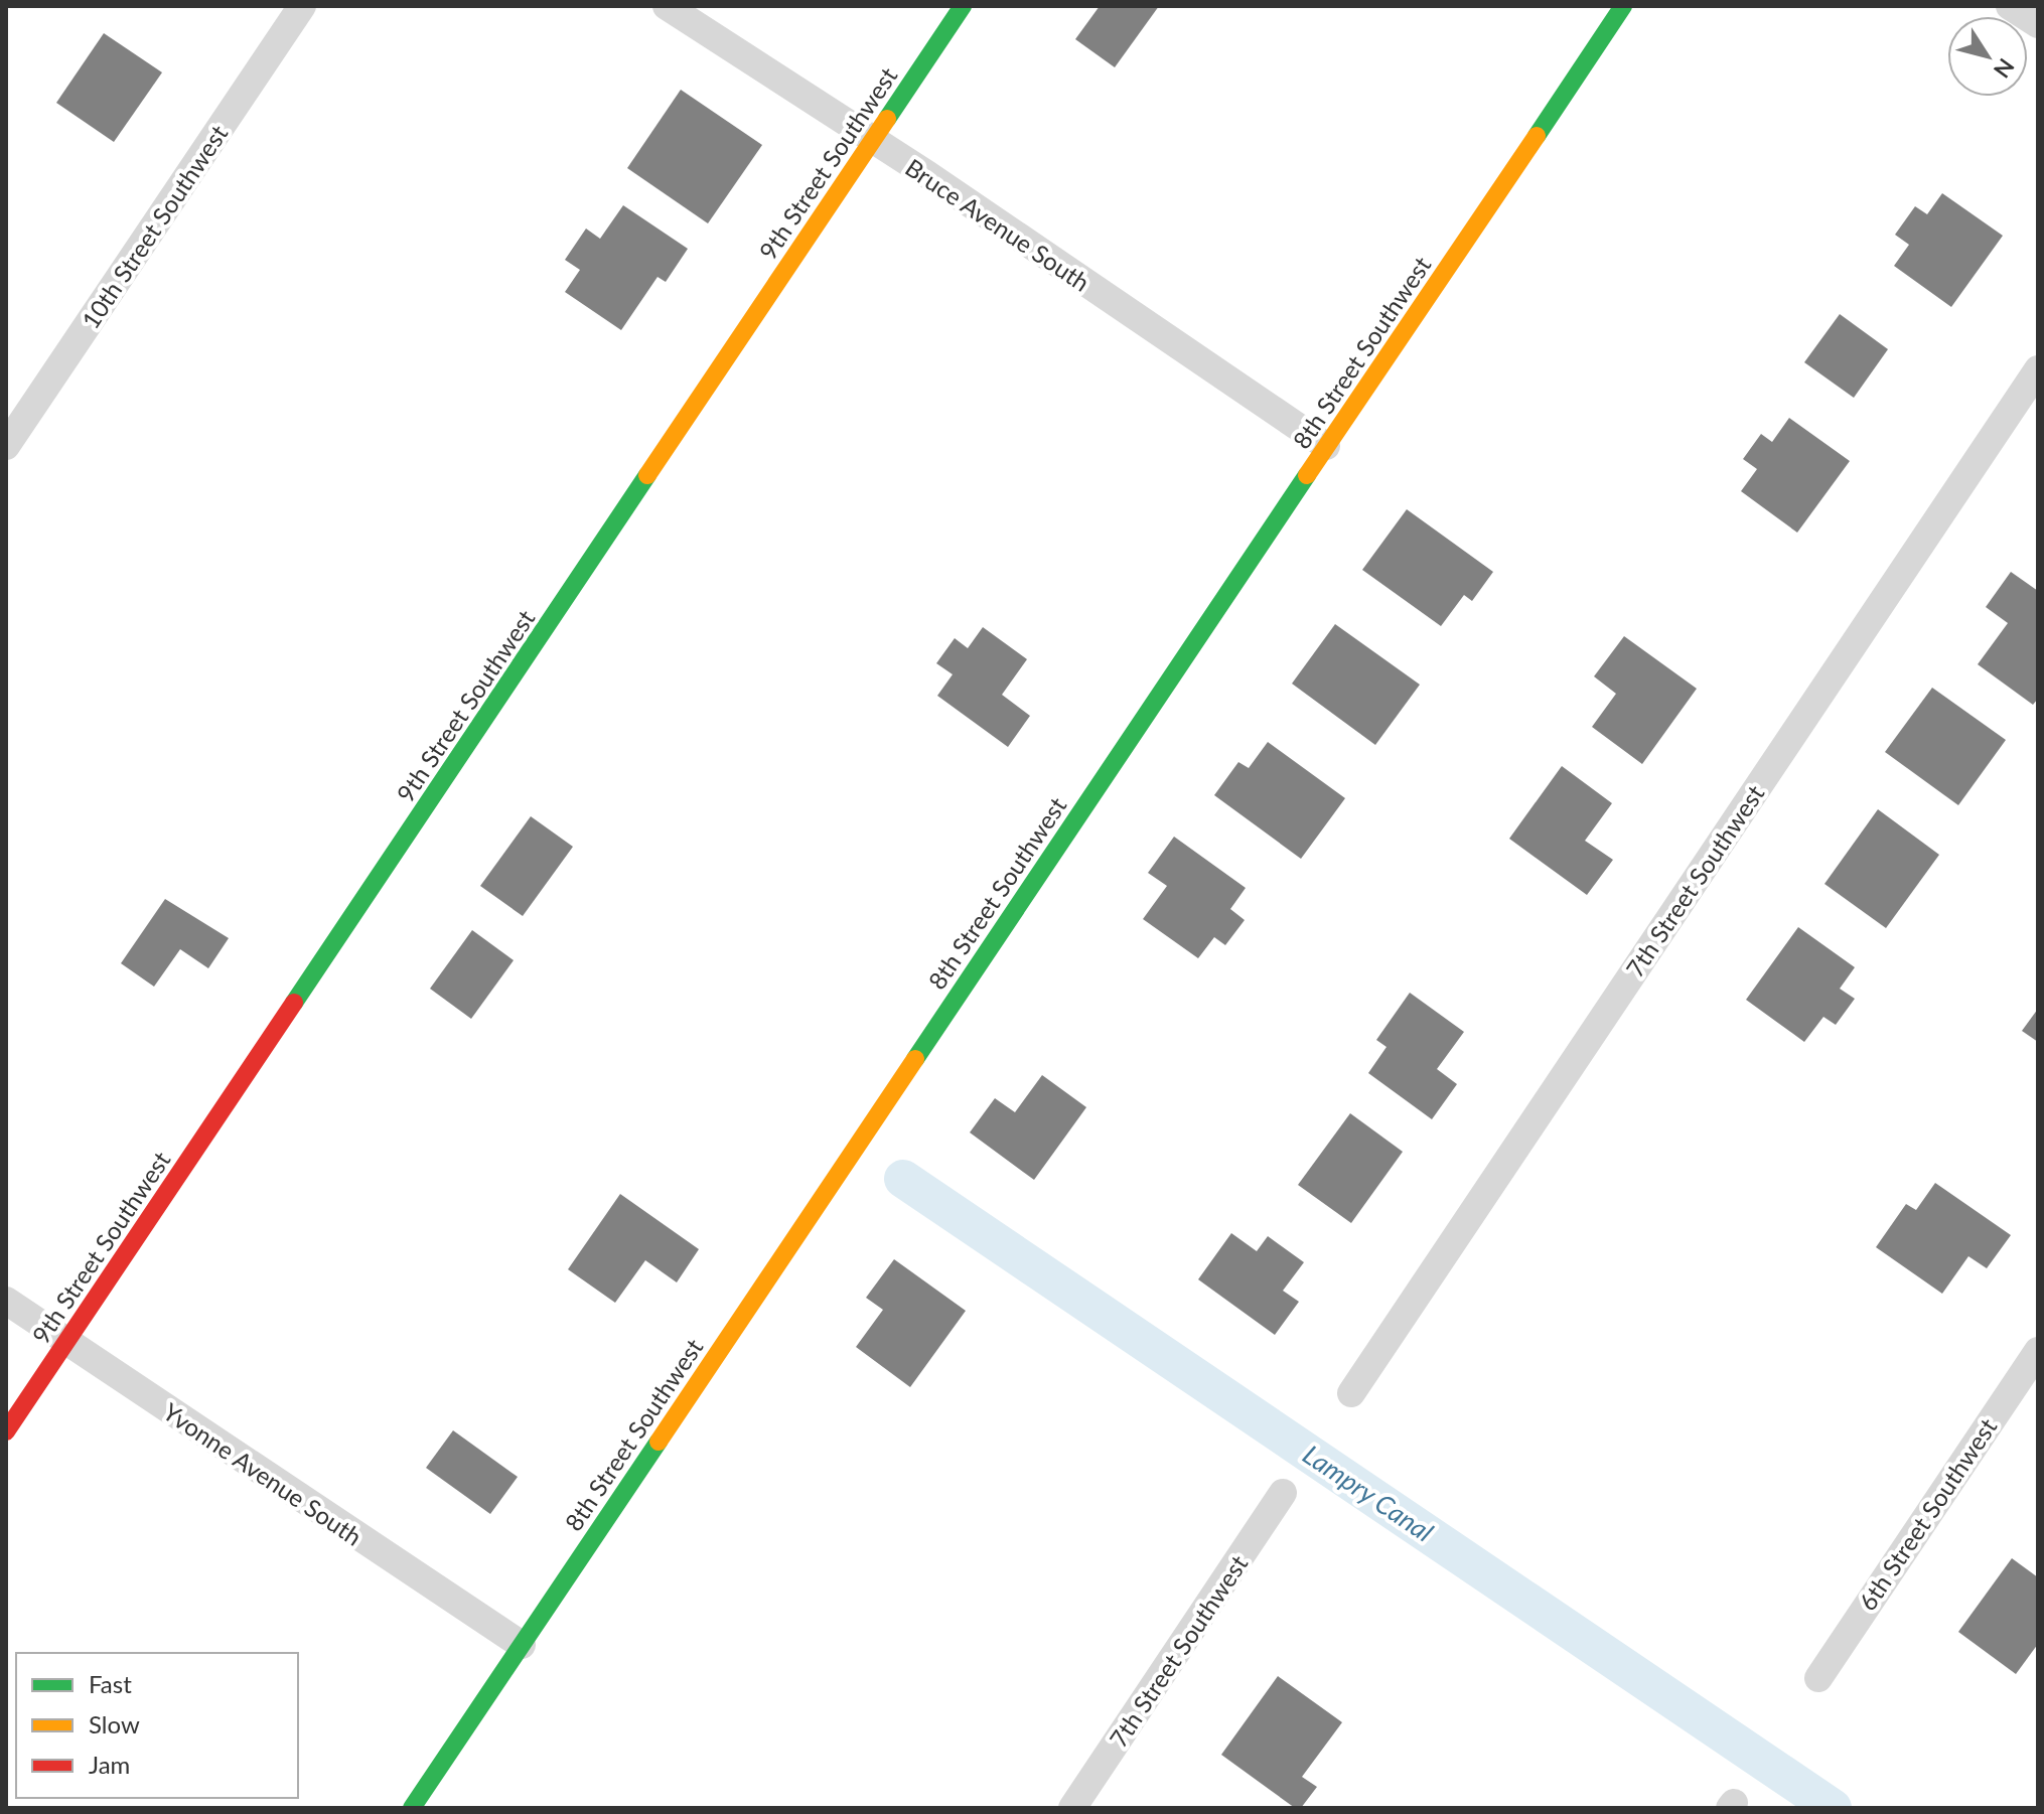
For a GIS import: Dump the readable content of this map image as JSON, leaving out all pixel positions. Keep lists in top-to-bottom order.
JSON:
{
  "streets": {
    "street": [
      "9th Street Southwest",
      "Bruce Avenue South",
      "10th Street Southwest",
      "8th Street Southwest",
      "7th Street Southwest",
      "Yvonne Avenue South",
      "6th Street Southwest"
    ]
  },
  "crossings": [
    ["9th Street Southwest", "Bruce Avenue South"],
    ["9th Street Southwest", "Yvonne Avenue South"],
    ["Bruce Avenue South", "8th Street Southwest"],
    ["8th Street Southwest", "Yvonne Avenue South"]
  ],
  "water": ["Lampry Canal"],
  "legend": ["Fast", "Slow", "Jam"],
  "north": "bottom right"
}
